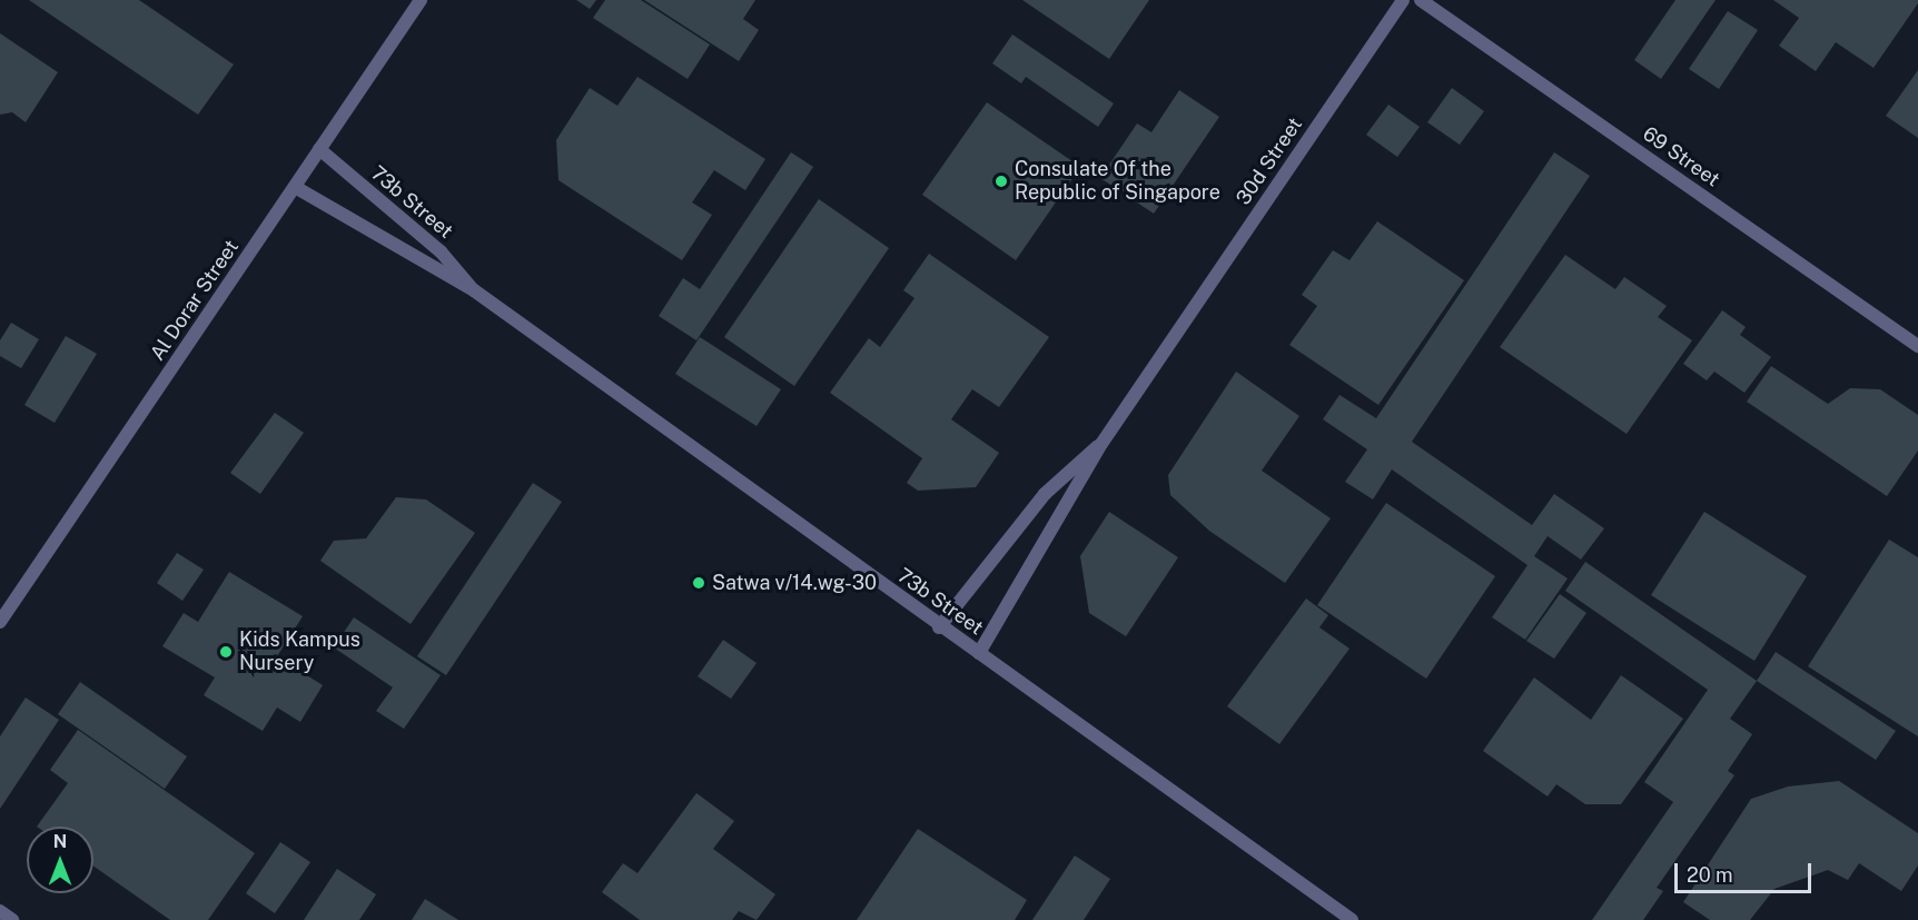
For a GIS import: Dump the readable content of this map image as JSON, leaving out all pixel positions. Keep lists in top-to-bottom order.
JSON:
{
  "streets": {
    "street": [
      "69 Street",
      "30d Street",
      "73b Street",
      "Al Dorar Street"
    ]
  },
  "crossings": [
    ["30d Street", "73b Street"],
    ["73b Street", "Al Dorar Street"]
  ],
  "places": ["Consulate Of the Republic of Singapore", "Satwa v/14.wg-30", "Kids Kampus Nursery"],
  "scale_bar": "20 m",
  "north": "top"
}
